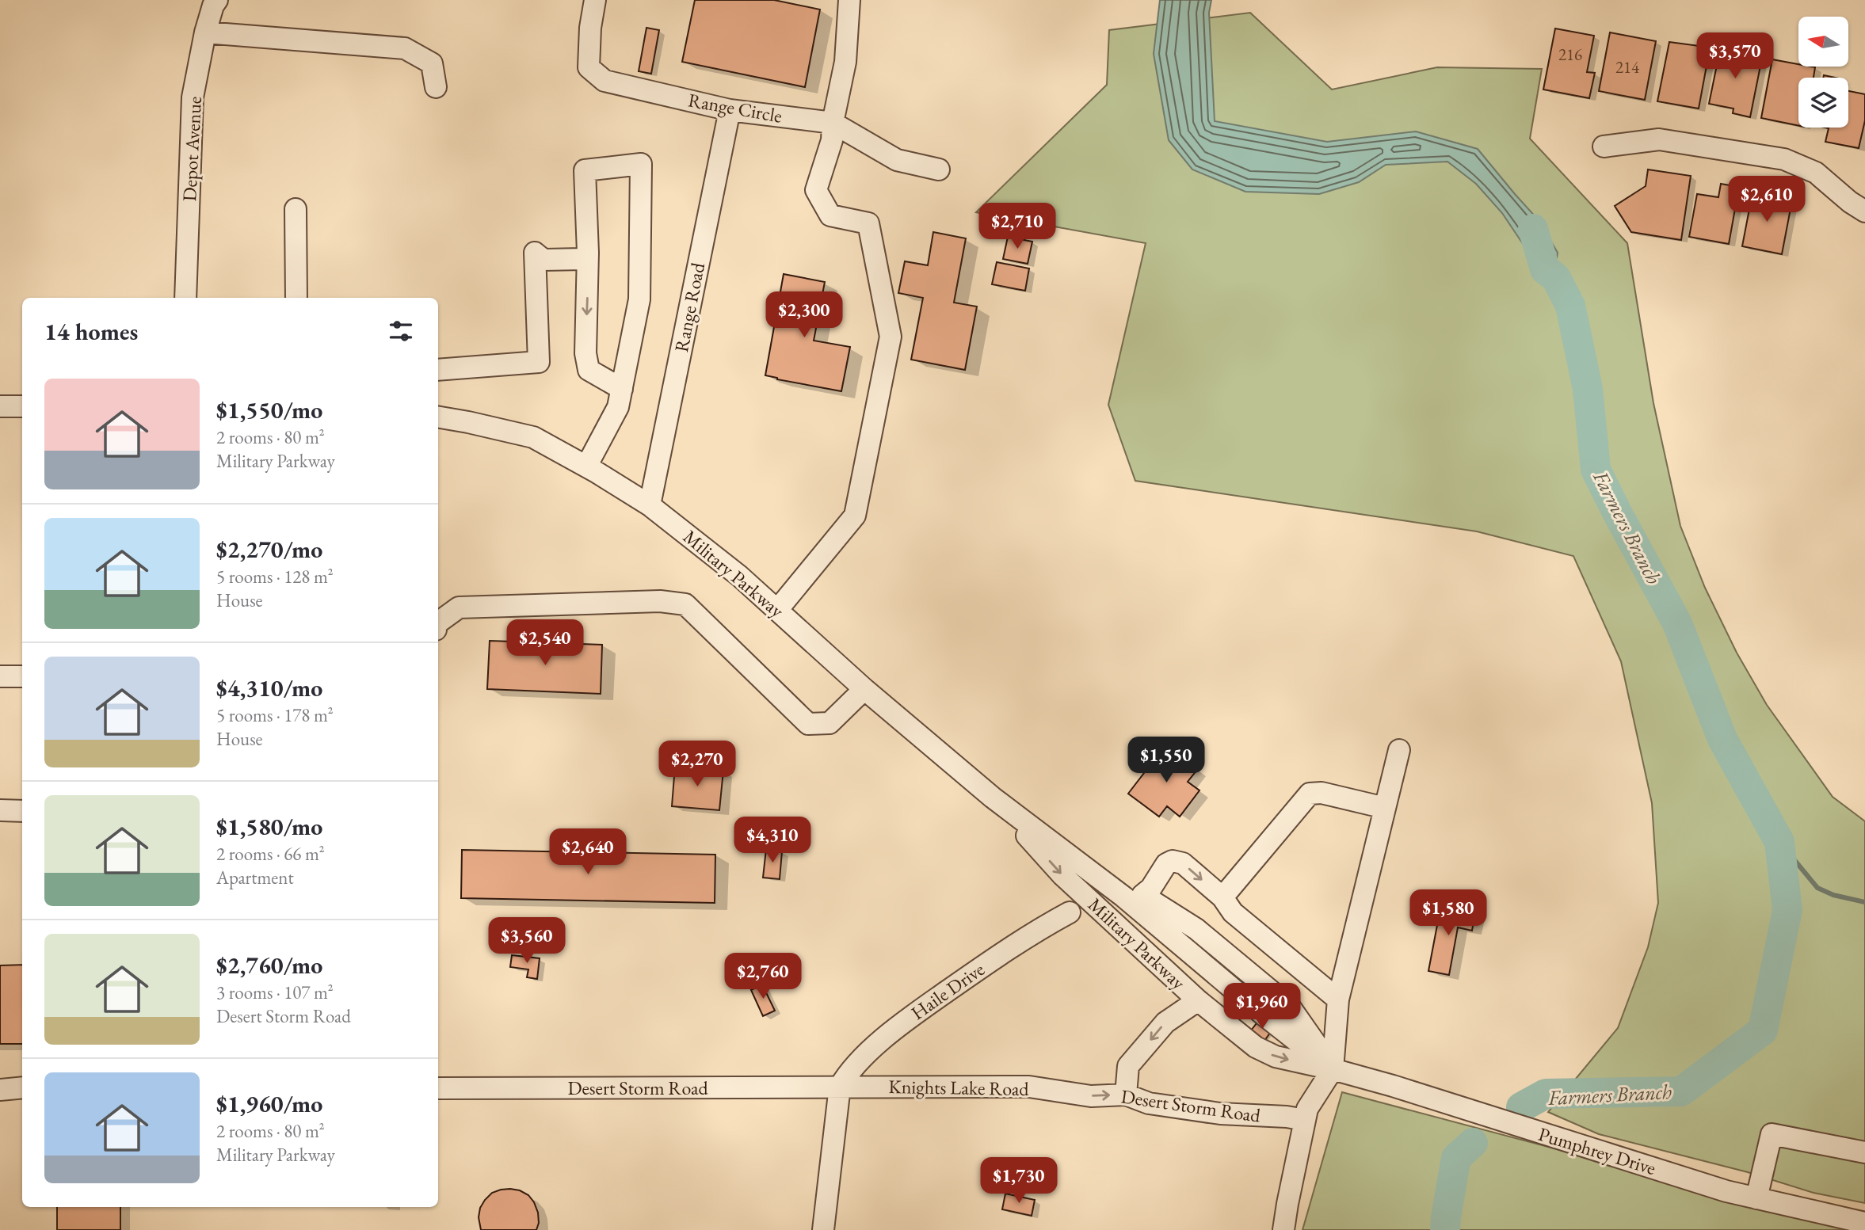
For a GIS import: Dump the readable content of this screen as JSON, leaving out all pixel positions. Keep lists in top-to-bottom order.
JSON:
{
  "streets": {
    "street": [
      "Range Circle",
      "Depot Avenue",
      "Range Road",
      "Military Parkway",
      "Haile Drive",
      "Desert Storm Road",
      "Knights Lake Road",
      "Pumphrey Drive"
    ]
  },
  "crossings": [
    ["Range Circle", "Range Road"],
    ["Range Road", "Military Parkway"],
    ["Military Parkway", "Pumphrey Drive"],
    ["Haile Drive", "Desert Storm Road"],
    ["Haile Drive", "Knights Lake Road"],
    ["Desert Storm Road", "Knights Lake Road"]
  ],
  "water": ["Farmers Branch"],
  "house_numbers": ["216", "214"],
  "north": "left",
  "page": {
    "price": [
      "$3,570",
      "$2,610",
      "$2,710",
      "$2,300",
      "$2,540",
      "$1,550",
      "$2,270",
      "$4,310",
      "$2,640",
      "$1,580",
      "$3,560",
      "$2,760",
      "$1,960",
      "$1,730"
    ],
    "heading": "14 homes",
    "list": [
      {
        "name": "$1,550/mo",
        "note": "2 rooms · 80 m² · Military Parkway"
      },
      {
        "name": "$2,270/mo",
        "note": "5 rooms · 128 m² · House"
      },
      {
        "name": "$4,310/mo",
        "note": "5 rooms · 178 m² · House"
      },
      {
        "name": "$1,580/mo",
        "note": "2 rooms · 66 m² · Apartment"
      },
      {
        "name": "$2,760/mo",
        "note": "3 rooms · 107 m² · Desert Storm Road"
      },
      {
        "name": "$1,960/mo",
        "note": "2 rooms · 80 m² · Military Parkway"
      }
    ]
  }
}
